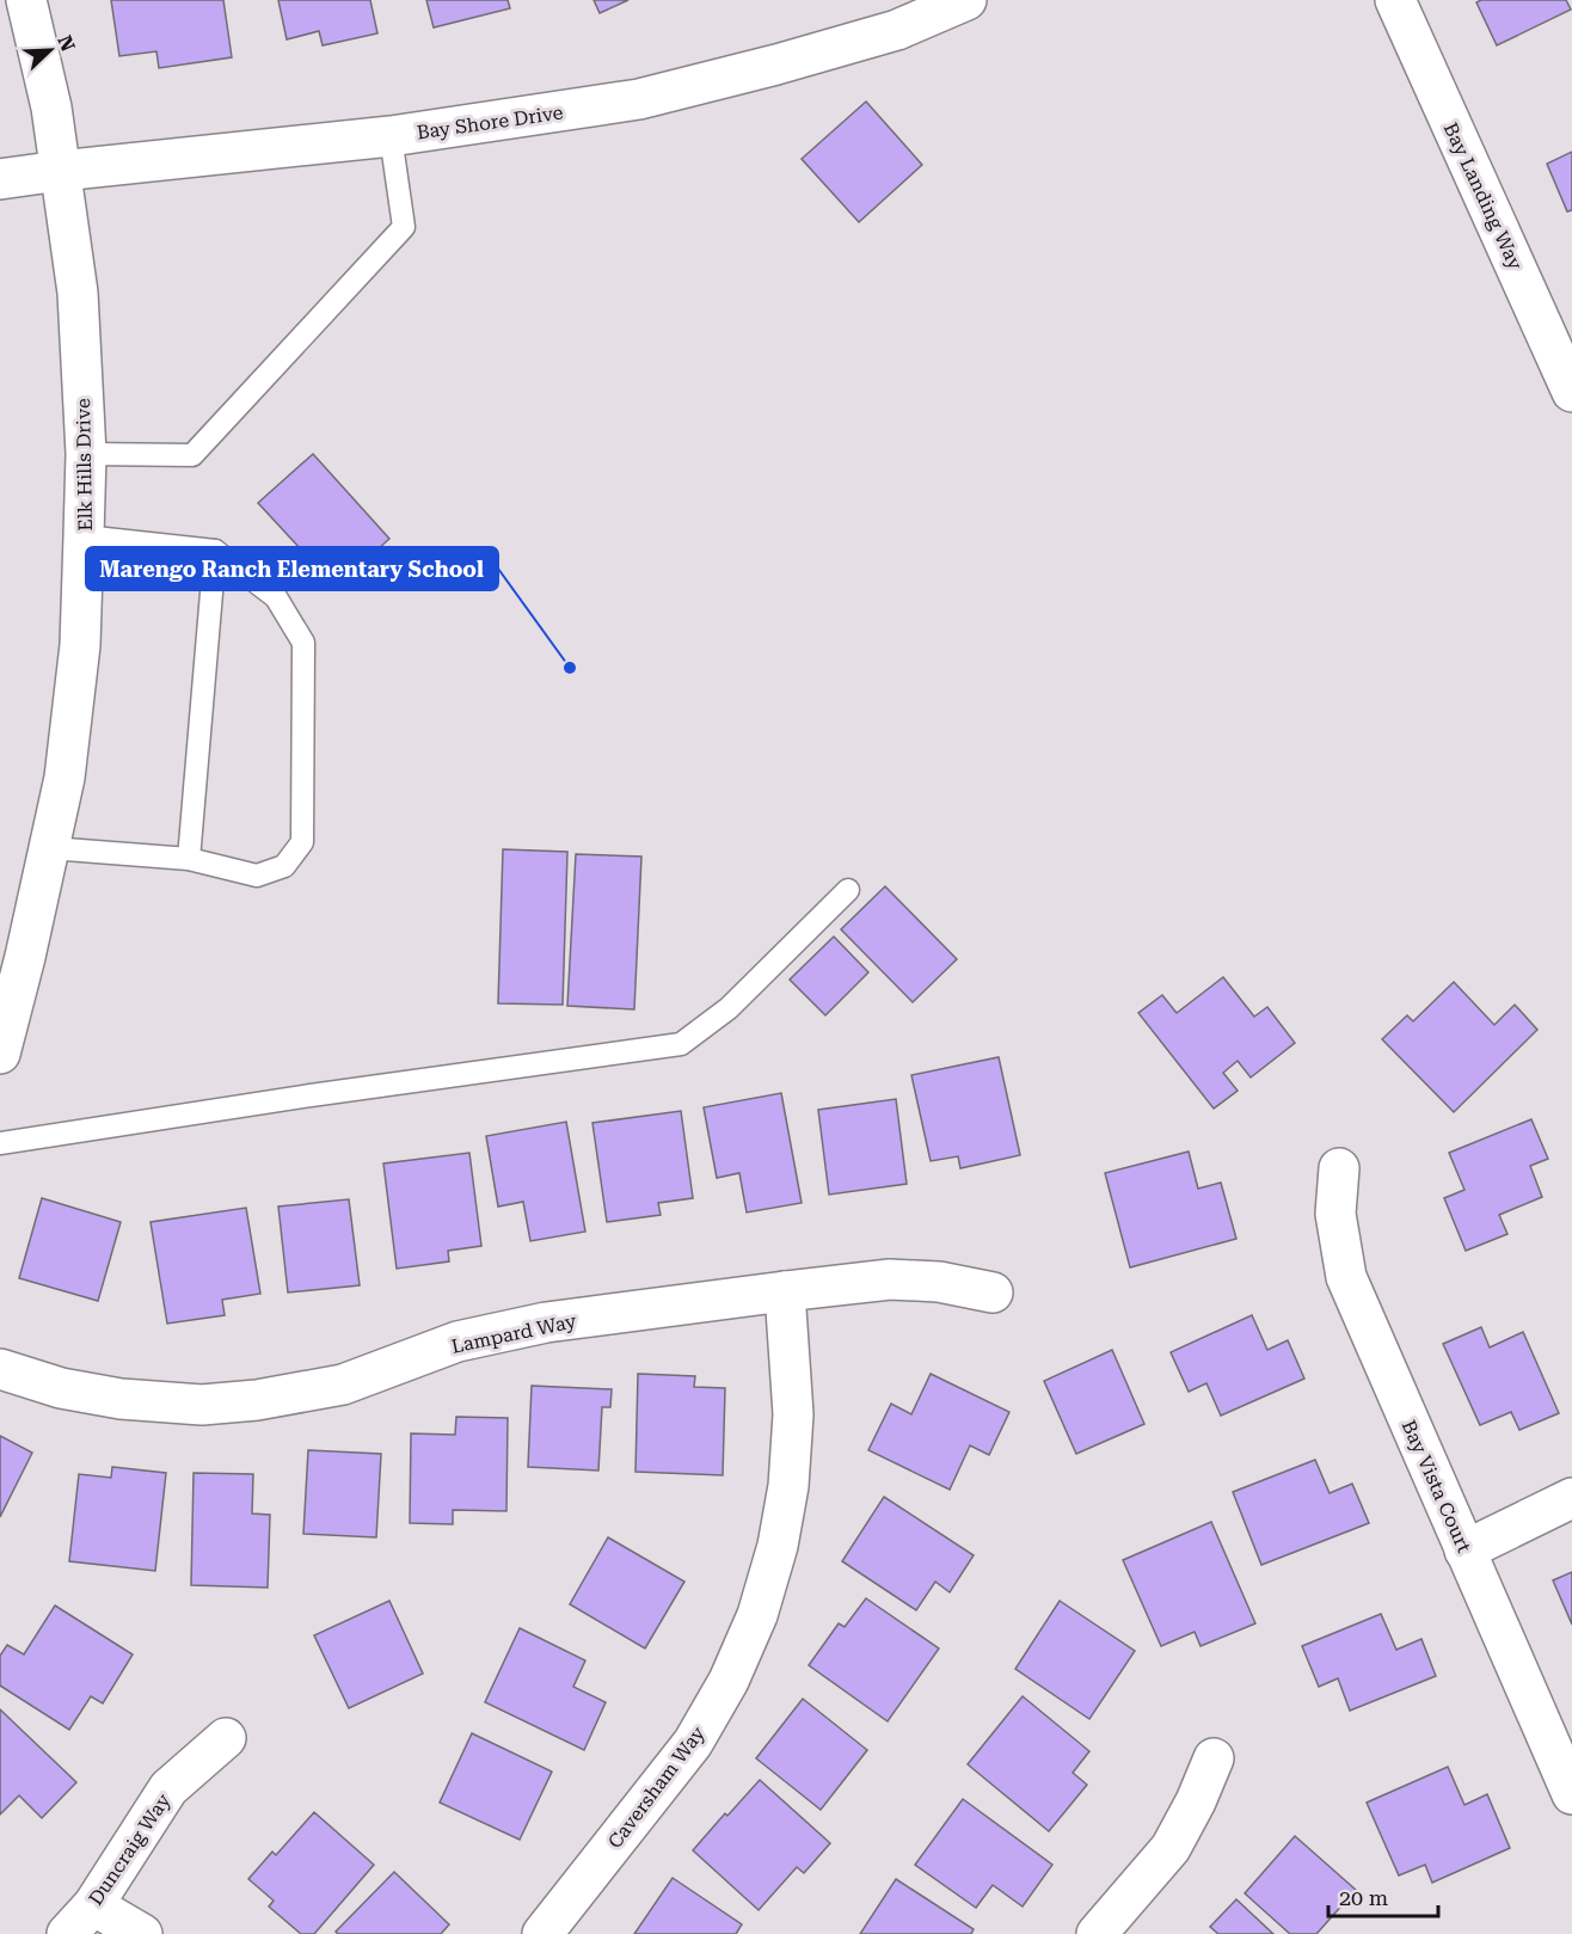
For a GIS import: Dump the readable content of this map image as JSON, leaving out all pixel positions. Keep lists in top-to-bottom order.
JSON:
{
  "streets": {
    "street": [
      "Bay Shore Drive",
      "Bay Landing Way",
      "Elk Hills Drive",
      "Lampard Way",
      "Bay Vista Court",
      "Caversham Way",
      "Duncraig Way"
    ]
  },
  "crossings": [
    ["Bay Shore Drive", "Elk Hills Drive"],
    ["Lampard Way", "Caversham Way"]
  ],
  "places": ["Marengo Ranch Elementary School"],
  "scale_bar": "20 m",
  "north": "top right"
}
